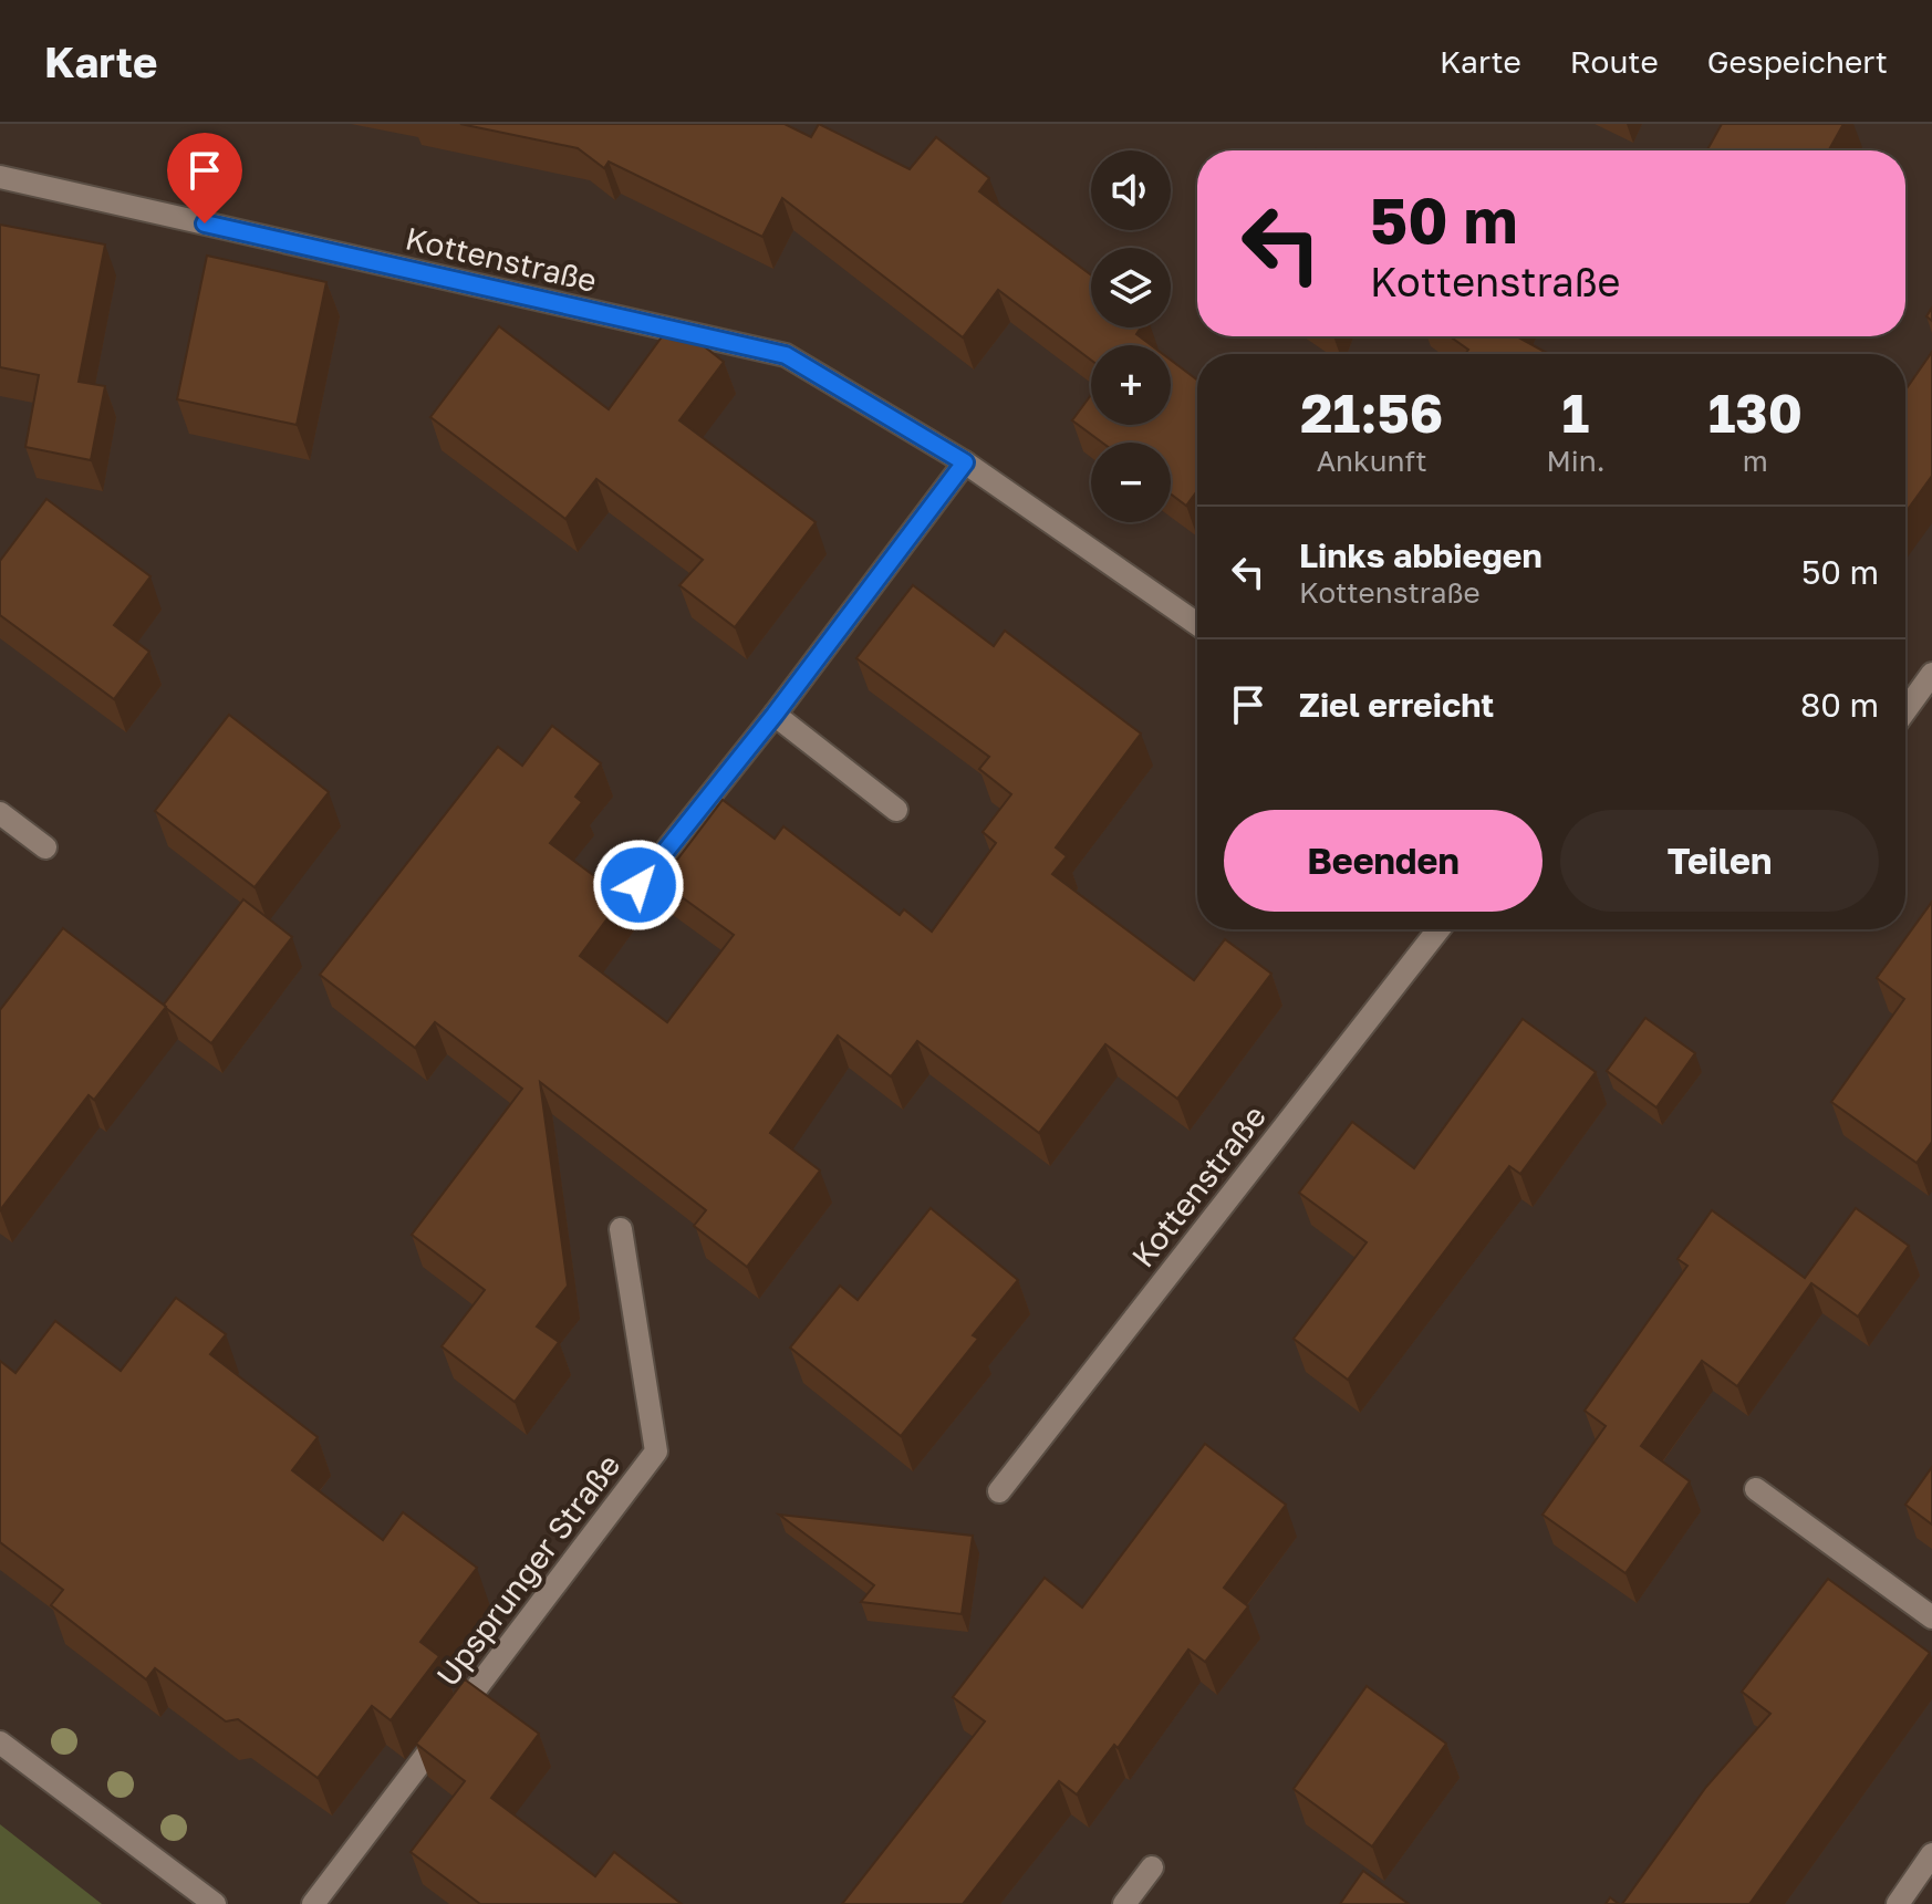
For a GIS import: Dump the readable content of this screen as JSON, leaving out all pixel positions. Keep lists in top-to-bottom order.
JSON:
{
  "streets": {
    "street": ["Kottenstraße", "Upsprunger Straße"]
  },
  "page": {
    "header": "Karte",
    "nav": ["Karte", "Route", "Gespeichert"],
    "map_buttons": ["+", "−"],
    "turn": ["50 m", "Kottenstraße"],
    "eta": [
      "21:56",
      "Ankunft",
      "1",
      "Min.",
      "130",
      "m"
    ],
    "list": [
      {
        "name": "Links abbiegen",
        "note": "Kottenstraße",
        "value": "50 m"
      },
      {
        "name": "Ziel erreicht",
        "value": "80 m"
      }
    ],
    "buttons": ["Beenden", "Teilen"]
  }
}
